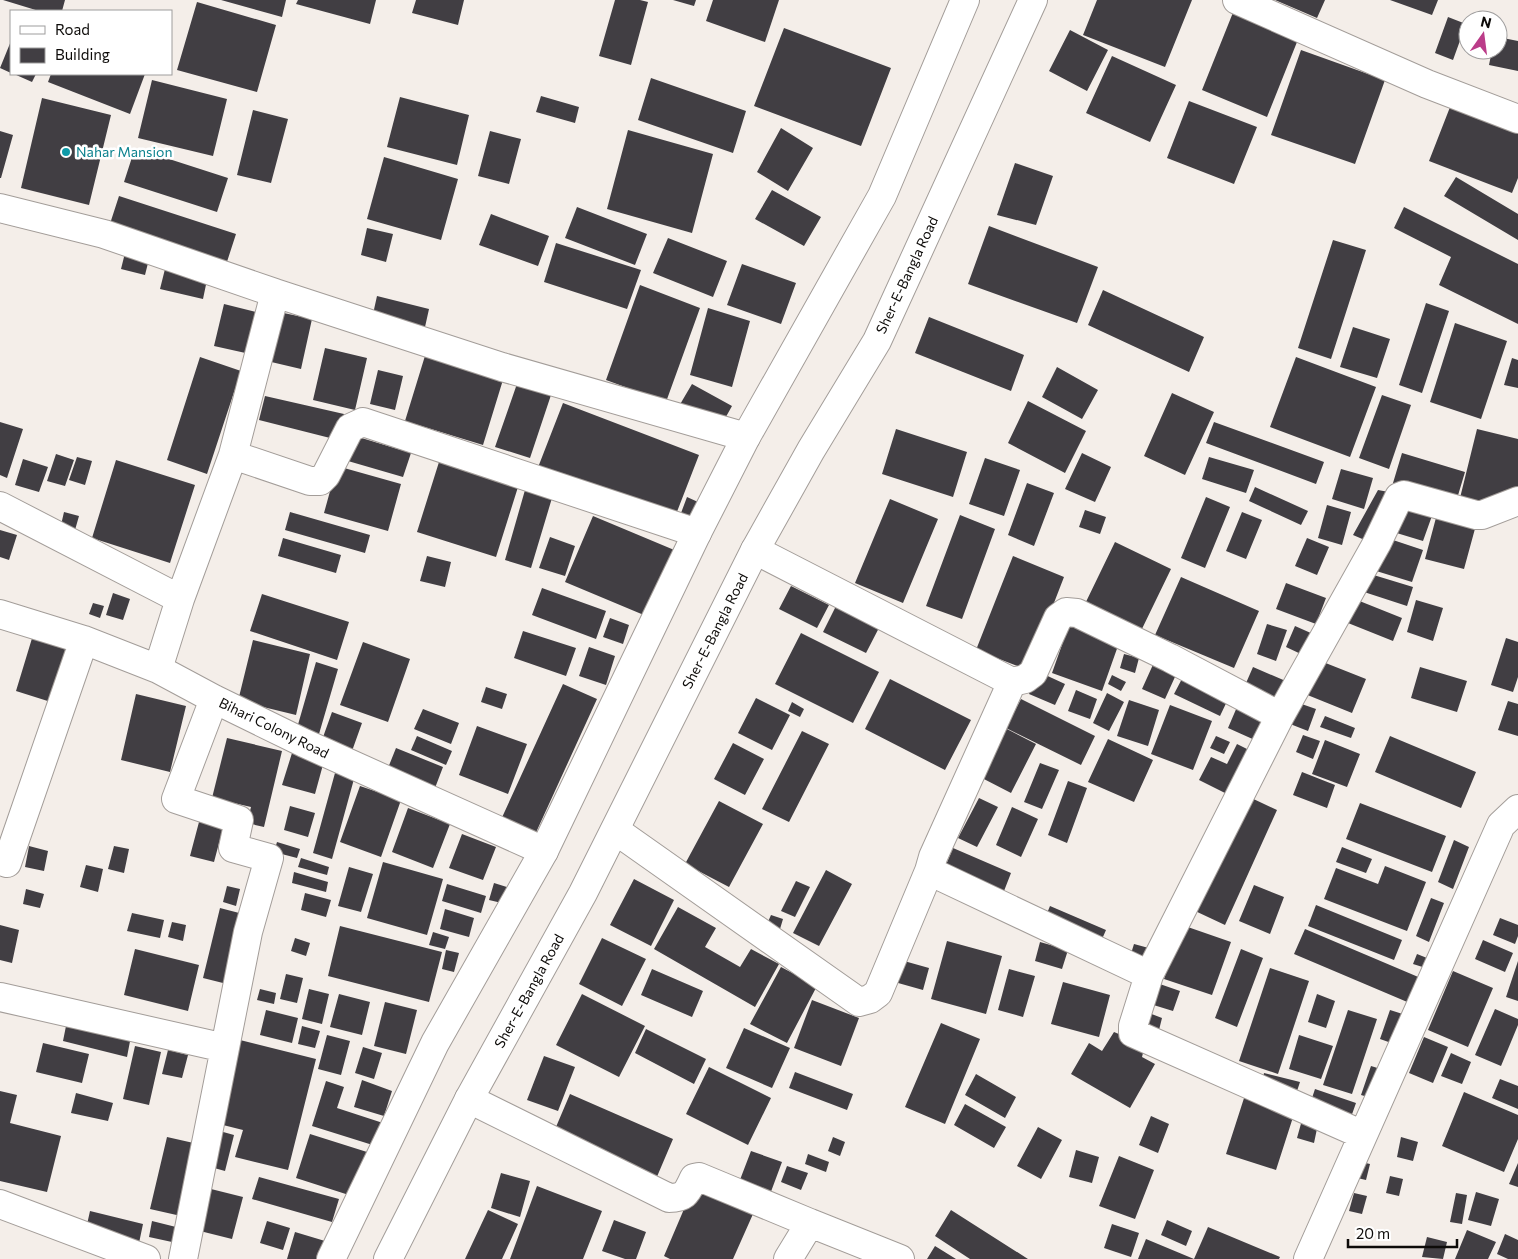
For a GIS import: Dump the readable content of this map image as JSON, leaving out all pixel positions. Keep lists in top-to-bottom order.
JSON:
{
  "streets": {
    "main road": ["Sher-E-Bangla Road", "Bihari Colony Road"]
  },
  "places": ["Nahar Mansion"],
  "legend": ["Road", "Building"],
  "scale_bar": "20 m",
  "north": "top"
}
